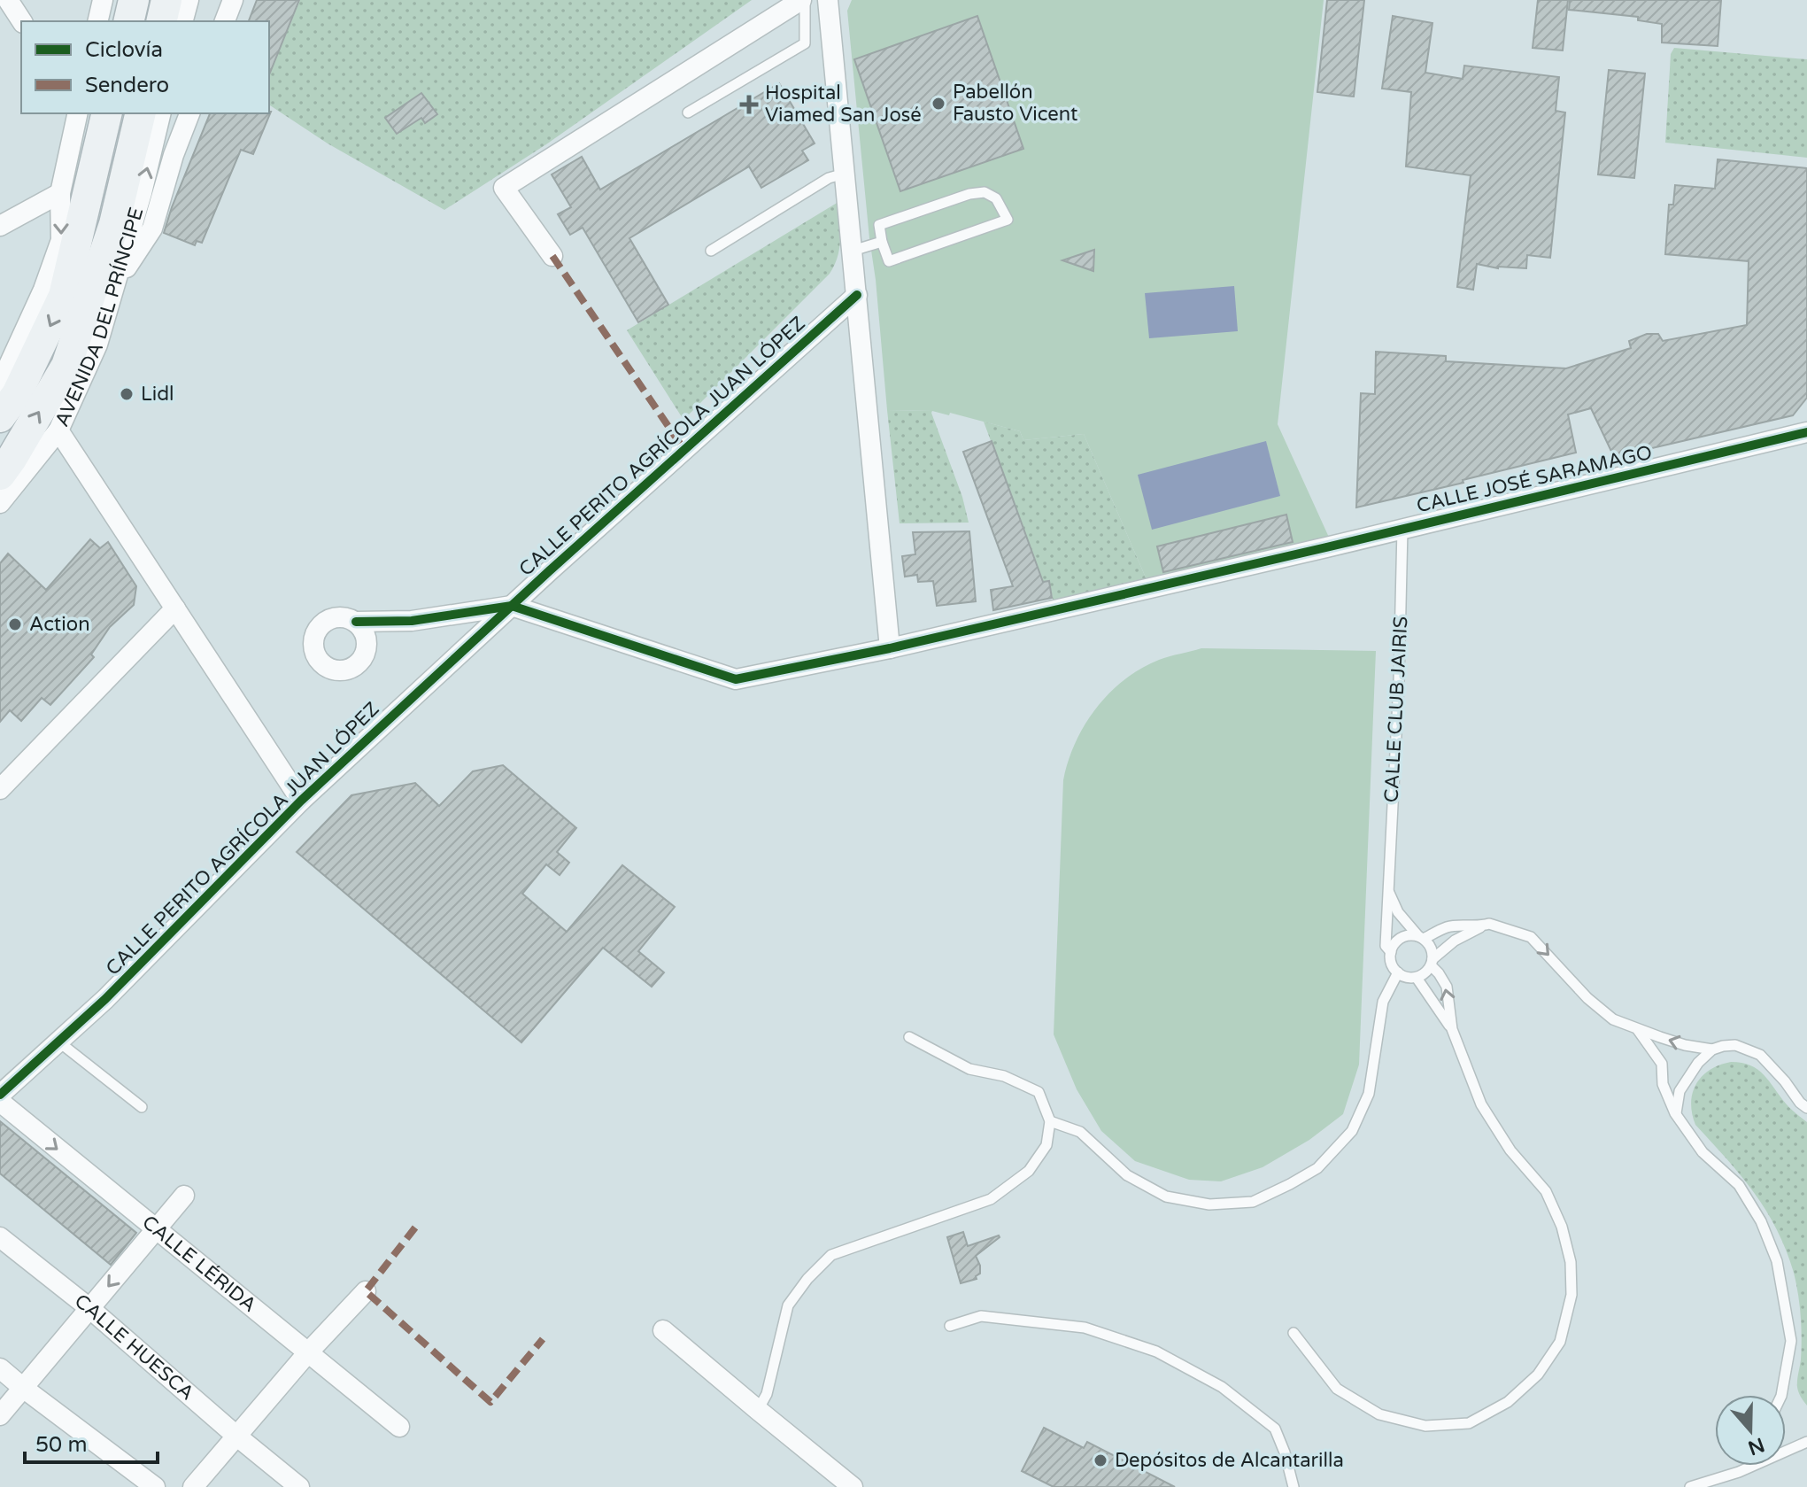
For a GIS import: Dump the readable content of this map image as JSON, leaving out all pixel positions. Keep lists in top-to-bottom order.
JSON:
{
  "streets": {
    "main road": ["AVENIDA DEL PRÍNCIPE"],
    "street": [
      "CALLE PERITO AGRÍCOLA JUAN LÓPEZ",
      "CALLE JOSÉ SARAMAGO",
      "CALLE LÉRIDA",
      "CALLE HUESCA"
    ],
    "lane": ["CALLE CLUB JAIRIS"]
  },
  "crossings": [
    ["CALLE PERITO AGRÍCOLA JUAN LÓPEZ", "CALLE JOSÉ SARAMAGO"],
    ["CALLE JOSÉ SARAMAGO", "CALLE CLUB JAIRIS"]
  ],
  "one_way": ["CALLE LÉRIDA"],
  "places": {
    "other": [
      "Pabellón Fausto Vicent",
      "Lidl",
      "Action",
      "Depósitos de Alcantarilla"
    ],
    "health": ["Hospital Viamed San José"]
  },
  "legend": ["Ciclovía", "Sendero"],
  "scale_bar": "50 m",
  "north": "bottom"
}
